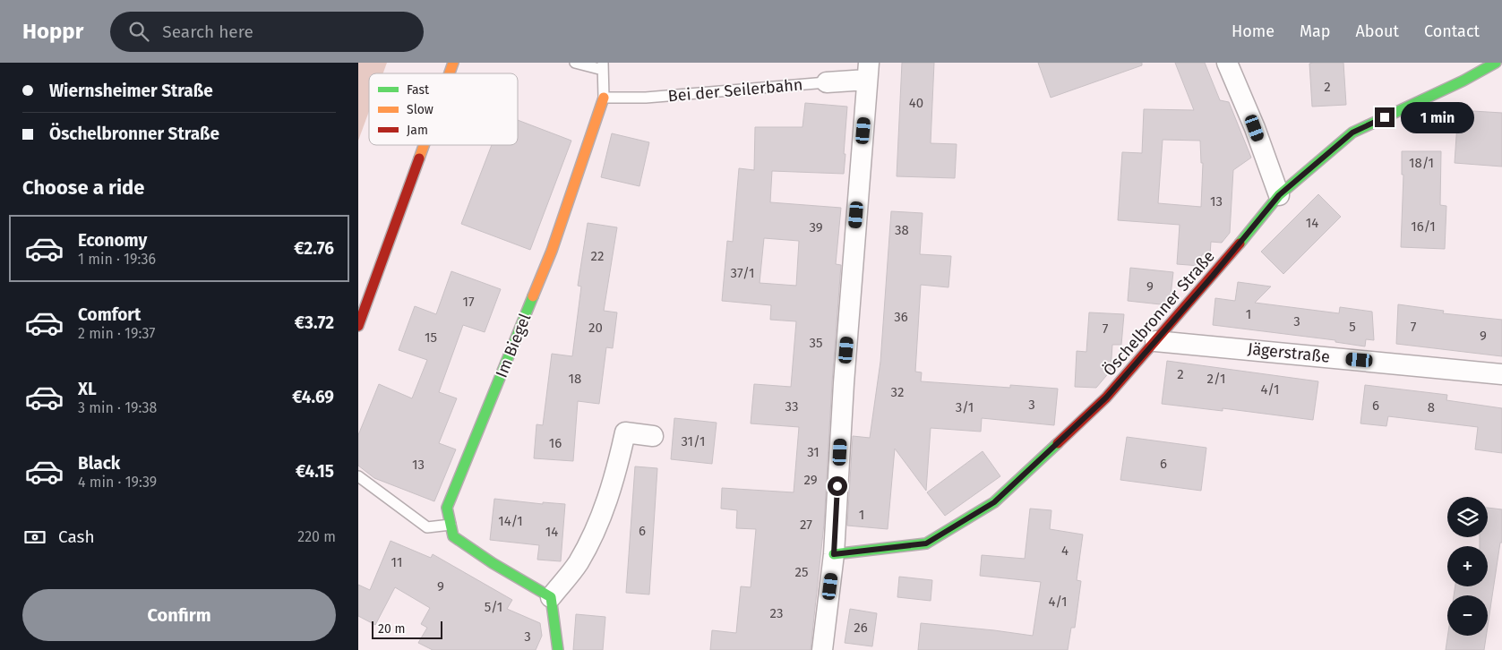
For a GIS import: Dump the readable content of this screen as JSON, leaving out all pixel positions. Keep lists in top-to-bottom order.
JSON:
{
  "streets": {
    "street": [
      "Bei der Seilerbahn",
      "Öschelbronner Straße",
      "Im Biegel",
      "Jägerstraße"
    ]
  },
  "crossings": [
    ["Bei der Seilerbahn", "Im Biegel"],
    ["Öschelbronner Straße", "Jägerstraße"]
  ],
  "house_numbers": [
    "2",
    "40",
    "18/1",
    "13",
    "14",
    "16/1",
    "39",
    "38",
    "22",
    "37/1",
    "9",
    "17",
    "1",
    "36",
    "3",
    "5",
    "7",
    "20",
    "7",
    "9",
    "15",
    "35",
    "2",
    "18",
    "2/1",
    "4/1",
    "32",
    "3",
    "6",
    "33",
    "3/1",
    "8",
    "31/1",
    "16",
    "31",
    "6",
    "13",
    "29",
    "1",
    "14/1",
    "27",
    "6",
    "14",
    "4",
    "11",
    "25",
    "9",
    "4/1",
    "5/1",
    "23",
    "26",
    "3"
  ],
  "legend": ["Fast", "Slow", "Jam"],
  "scale_bar": "20 m",
  "page": {
    "header": "Hoppr",
    "search": "Search here",
    "nav": [
      "Home",
      "Map",
      "About",
      "Contact"
    ],
    "banner": ["Wiernsheimer Straße", "Öschelbronner Straße"],
    "bubble": "1 min",
    "heading": "Choose a ride",
    "list": [
      {
        "name": "Economy",
        "note": "1 min · 19:36",
        "value": "€2.76"
      },
      {
        "name": "Comfort",
        "note": "2 min · 19:37",
        "value": "€3.72"
      },
      {
        "name": "XL",
        "note": "3 min · 19:38",
        "value": "€4.69"
      },
      {
        "name": "Black",
        "note": "4 min · 19:39",
        "value": "€4.15"
      }
    ],
    "map_buttons": ["+", "−"],
    "pay": ["Cash", "220 m"],
    "buttons": "Confirm",
    "scale": "20 m"
  }
}
